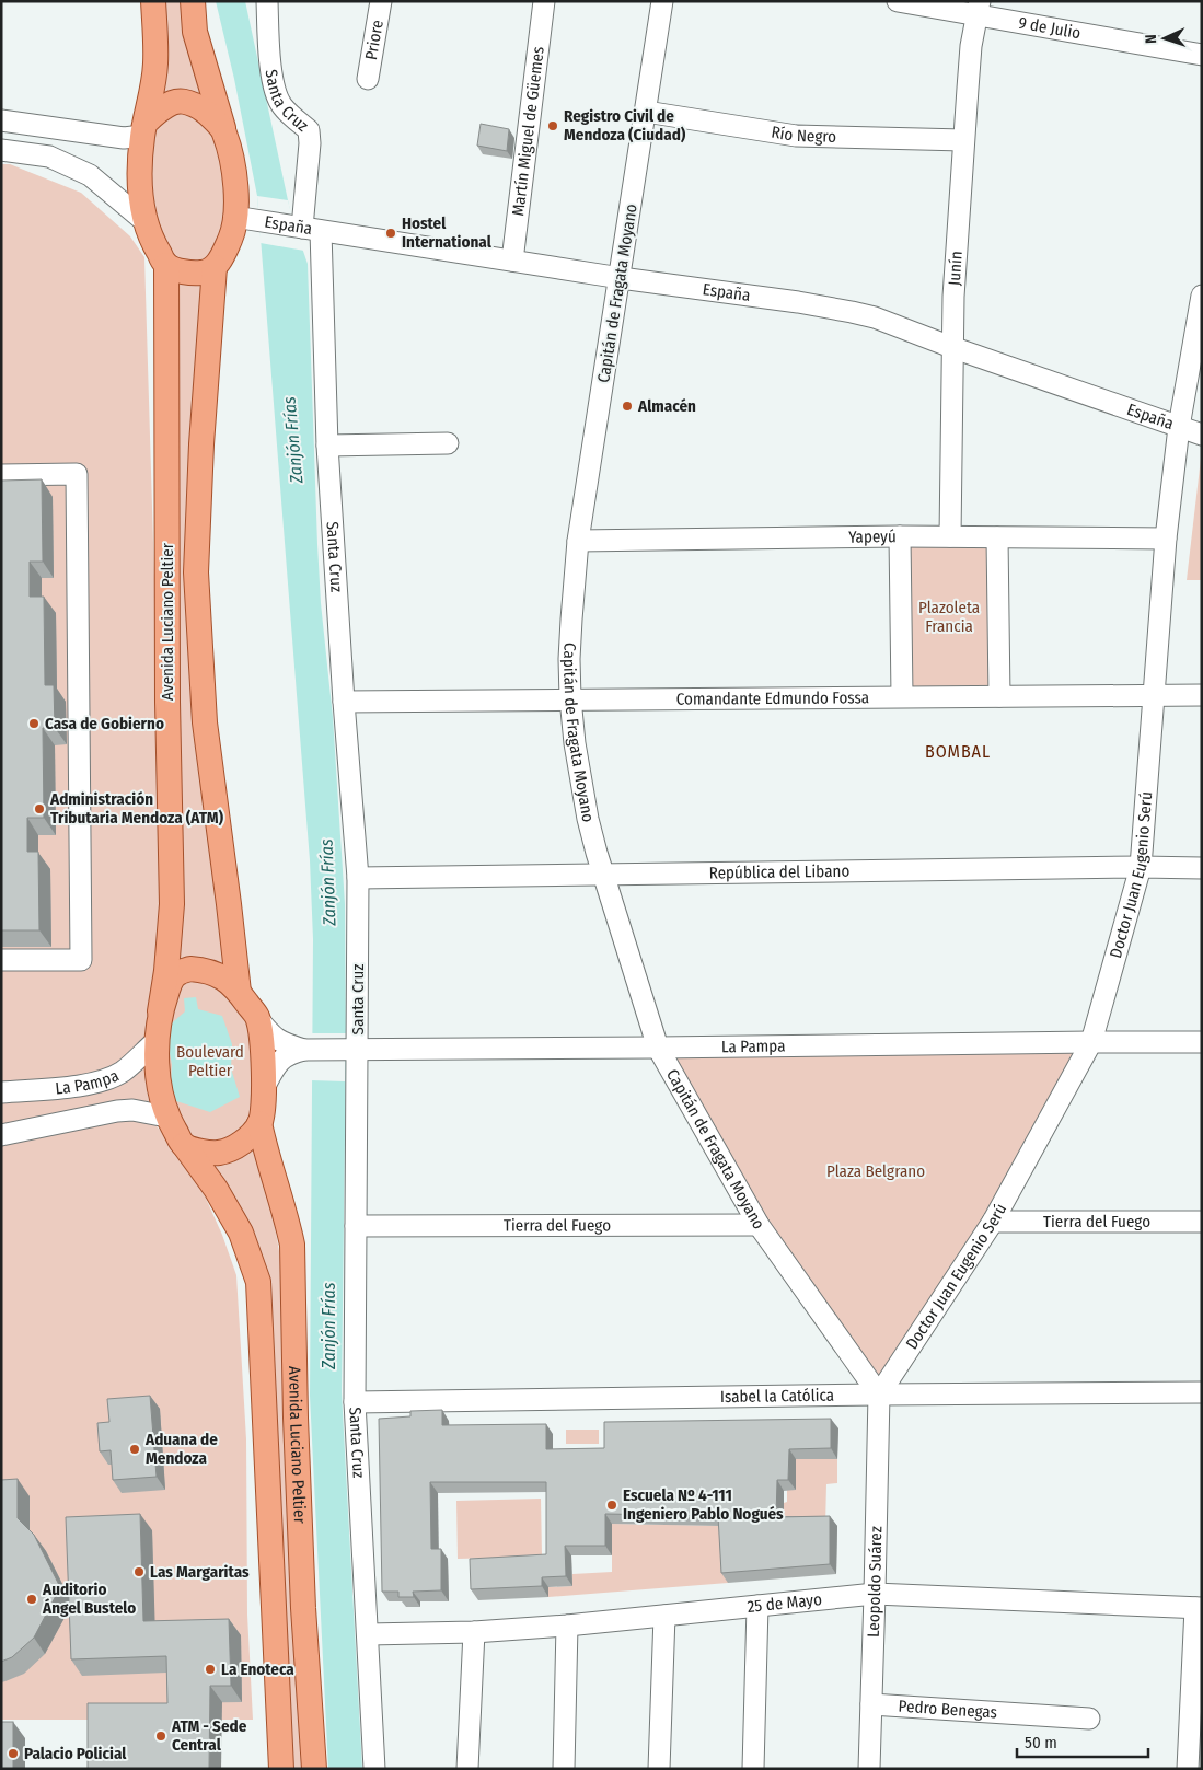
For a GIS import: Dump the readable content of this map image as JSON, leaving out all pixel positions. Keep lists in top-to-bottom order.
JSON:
{
  "streets": {
    "main road": ["Avenida Luciano Peltier"],
    "street": [
      "9 de Julio",
      "Priore",
      "Santa Cruz",
      "Martín Miguel de Güemes",
      "Río Negro",
      "España",
      "Junín",
      "Capitán de Fragata Moyano",
      "Yapeyú",
      "Comandante Edmundo Fossa",
      "República del Libano",
      "Doctor Juan Eugenio Serú",
      "La Pampa",
      "Tierra del Fuego",
      "Isabel la Católica",
      "Leopoldo Suárez",
      "25 de Mayo",
      "Pedro Benegas"
    ]
  },
  "crossings": [
    ["9 de Julio", "Junín"],
    ["Santa Cruz", "España"],
    ["Santa Cruz", "Comandante Edmundo Fossa"],
    ["Santa Cruz", "República del Libano"],
    ["Santa Cruz", "La Pampa"],
    ["Santa Cruz", "Tierra del Fuego"],
    ["Santa Cruz", "Isabel la Católica"],
    ["Santa Cruz", "25 de Mayo"],
    ["Martín Miguel de Güemes", "España"],
    ["Río Negro", "Junín"],
    ["Río Negro", "Capitán de Fragata Moyano"],
    ["España", "Junín"],
    ["España", "Capitán de Fragata Moyano"],
    ["España", "Avenida Luciano Peltier"],
    ["España", "Doctor Juan Eugenio Serú"],
    ["Junín", "Yapeyú"],
    ["Capitán de Fragata Moyano", "Yapeyú"],
    ["Capitán de Fragata Moyano", "Comandante Edmundo Fossa"],
    ["Capitán de Fragata Moyano", "República del Libano"],
    ["Capitán de Fragata Moyano", "Doctor Juan Eugenio Serú"],
    ["Capitán de Fragata Moyano", "La Pampa"],
    ["Capitán de Fragata Moyano", "Tierra del Fuego"],
    ["Capitán de Fragata Moyano", "Isabel la Católica"],
    ["Capitán de Fragata Moyano", "Leopoldo Suárez"],
    ["Yapeyú", "Doctor Juan Eugenio Serú"],
    ["Avenida Luciano Peltier", "La Pampa"],
    ["Comandante Edmundo Fossa", "Doctor Juan Eugenio Serú"],
    ["República del Libano", "Doctor Juan Eugenio Serú"],
    ["Doctor Juan Eugenio Serú", "La Pampa"],
    ["Doctor Juan Eugenio Serú", "Tierra del Fuego"],
    ["Doctor Juan Eugenio Serú", "Isabel la Católica"],
    ["Doctor Juan Eugenio Serú", "Leopoldo Suárez"],
    ["Isabel la Católica", "Leopoldo Suárez"],
    ["Leopoldo Suárez", "25 de Mayo"],
    ["Leopoldo Suárez", "Pedro Benegas"]
  ],
  "districts": ["BOMBAL"],
  "water": ["Zanjón Frías"],
  "parks": ["Plazoleta Francia", "Boulevard Peltier", "Plaza Belgrano"],
  "places": [
    "Registro Civil de Mendoza (Ciudad)",
    "Hostel International",
    "Almacén",
    "Casa de Gobierno",
    "Administración Tributaria Mendoza (ATM)",
    "Aduana de Mendoza",
    "Escuela Nº 4-111 Ingeniero Pablo Nogués",
    "Las Margaritas",
    "Auditorio Ángel Bustelo",
    "La Enoteca",
    "ATM - Sede Central",
    "Palacio Policial"
  ],
  "scale_bar": "50 m",
  "north": "left"
}
